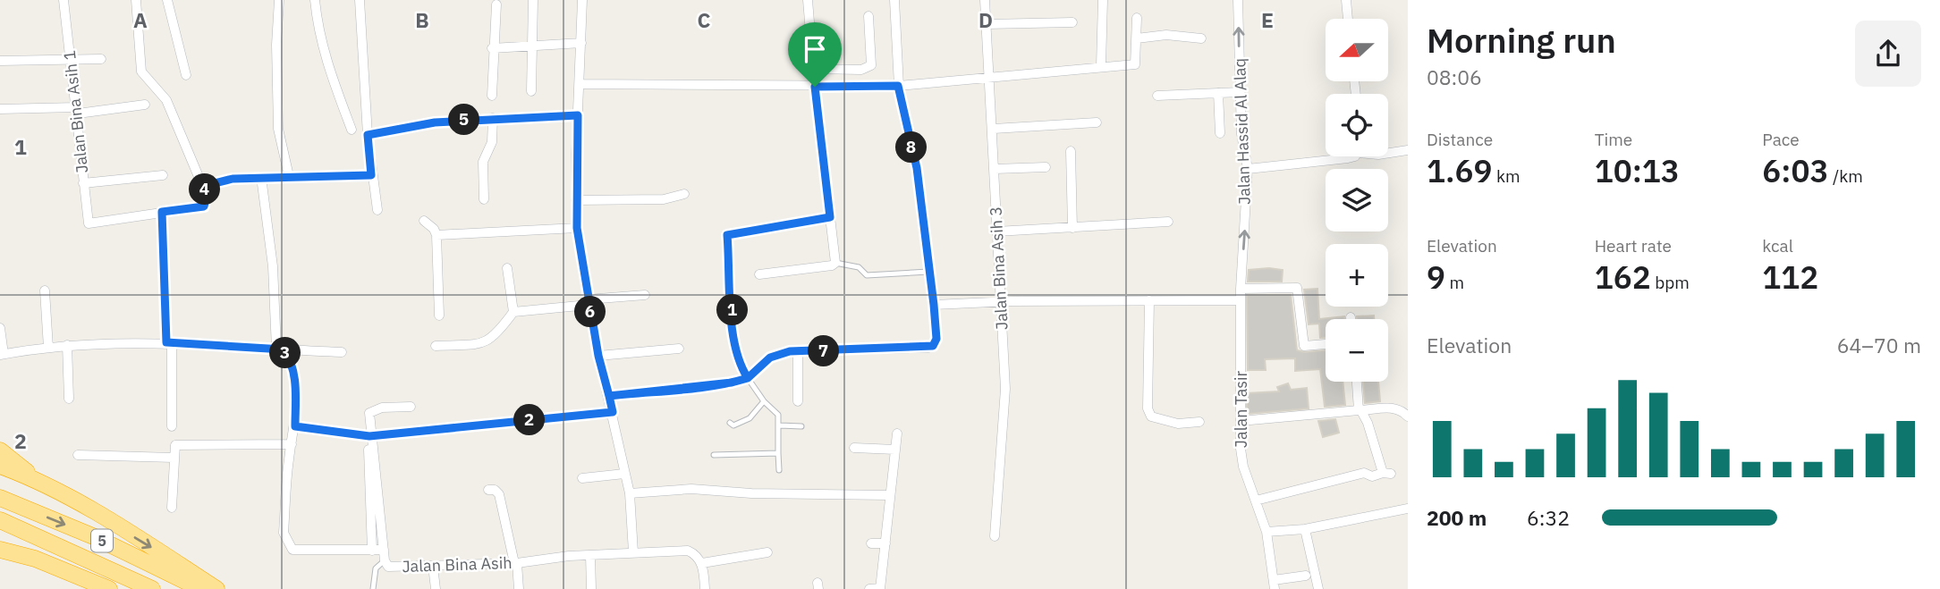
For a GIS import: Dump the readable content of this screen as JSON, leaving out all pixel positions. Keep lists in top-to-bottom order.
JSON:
{
  "streets": {
    "highway": ["5"],
    "street": [
      "Jalan Bina Asih 1",
      "Jalan Hassid Al Alaq",
      "Jalan Bina Asih 3",
      "Jalan Tasir",
      "Jalan Bina Asih"
    ]
  },
  "crossings": [
    ["Jalan Hassid Al Alaq", "Jalan Tasir"]
  ],
  "one_way": ["Jalan Hassid Al Alaq"],
  "north": "left",
  "page": {
    "heading": ["Morning run", "08:06"],
    "map_buttons": ["+", "−"],
    "pins": [
      "5",
      "8",
      "4",
      "1",
      "6",
      "7",
      "3",
      "2"
    ],
    "stats": [
      ["Distance", "1.69 km"],
      ["Time", "10:13"],
      ["Pace", "6:03 /km"],
      ["Elevation", "9 m"],
      ["Heart rate", "162 bpm"],
      ["kcal", "112"]
    ],
    "chart": ["Elevation", "64–70 m"],
    "list": [
      {
        "name": "200 m",
        "note": "6:32"
      }
    ]
  },
  "grid": {
    "columns": [
      "A",
      "B",
      "C",
      "D",
      "E"
    ],
    "rows": ["1", "2"]
  }
}
